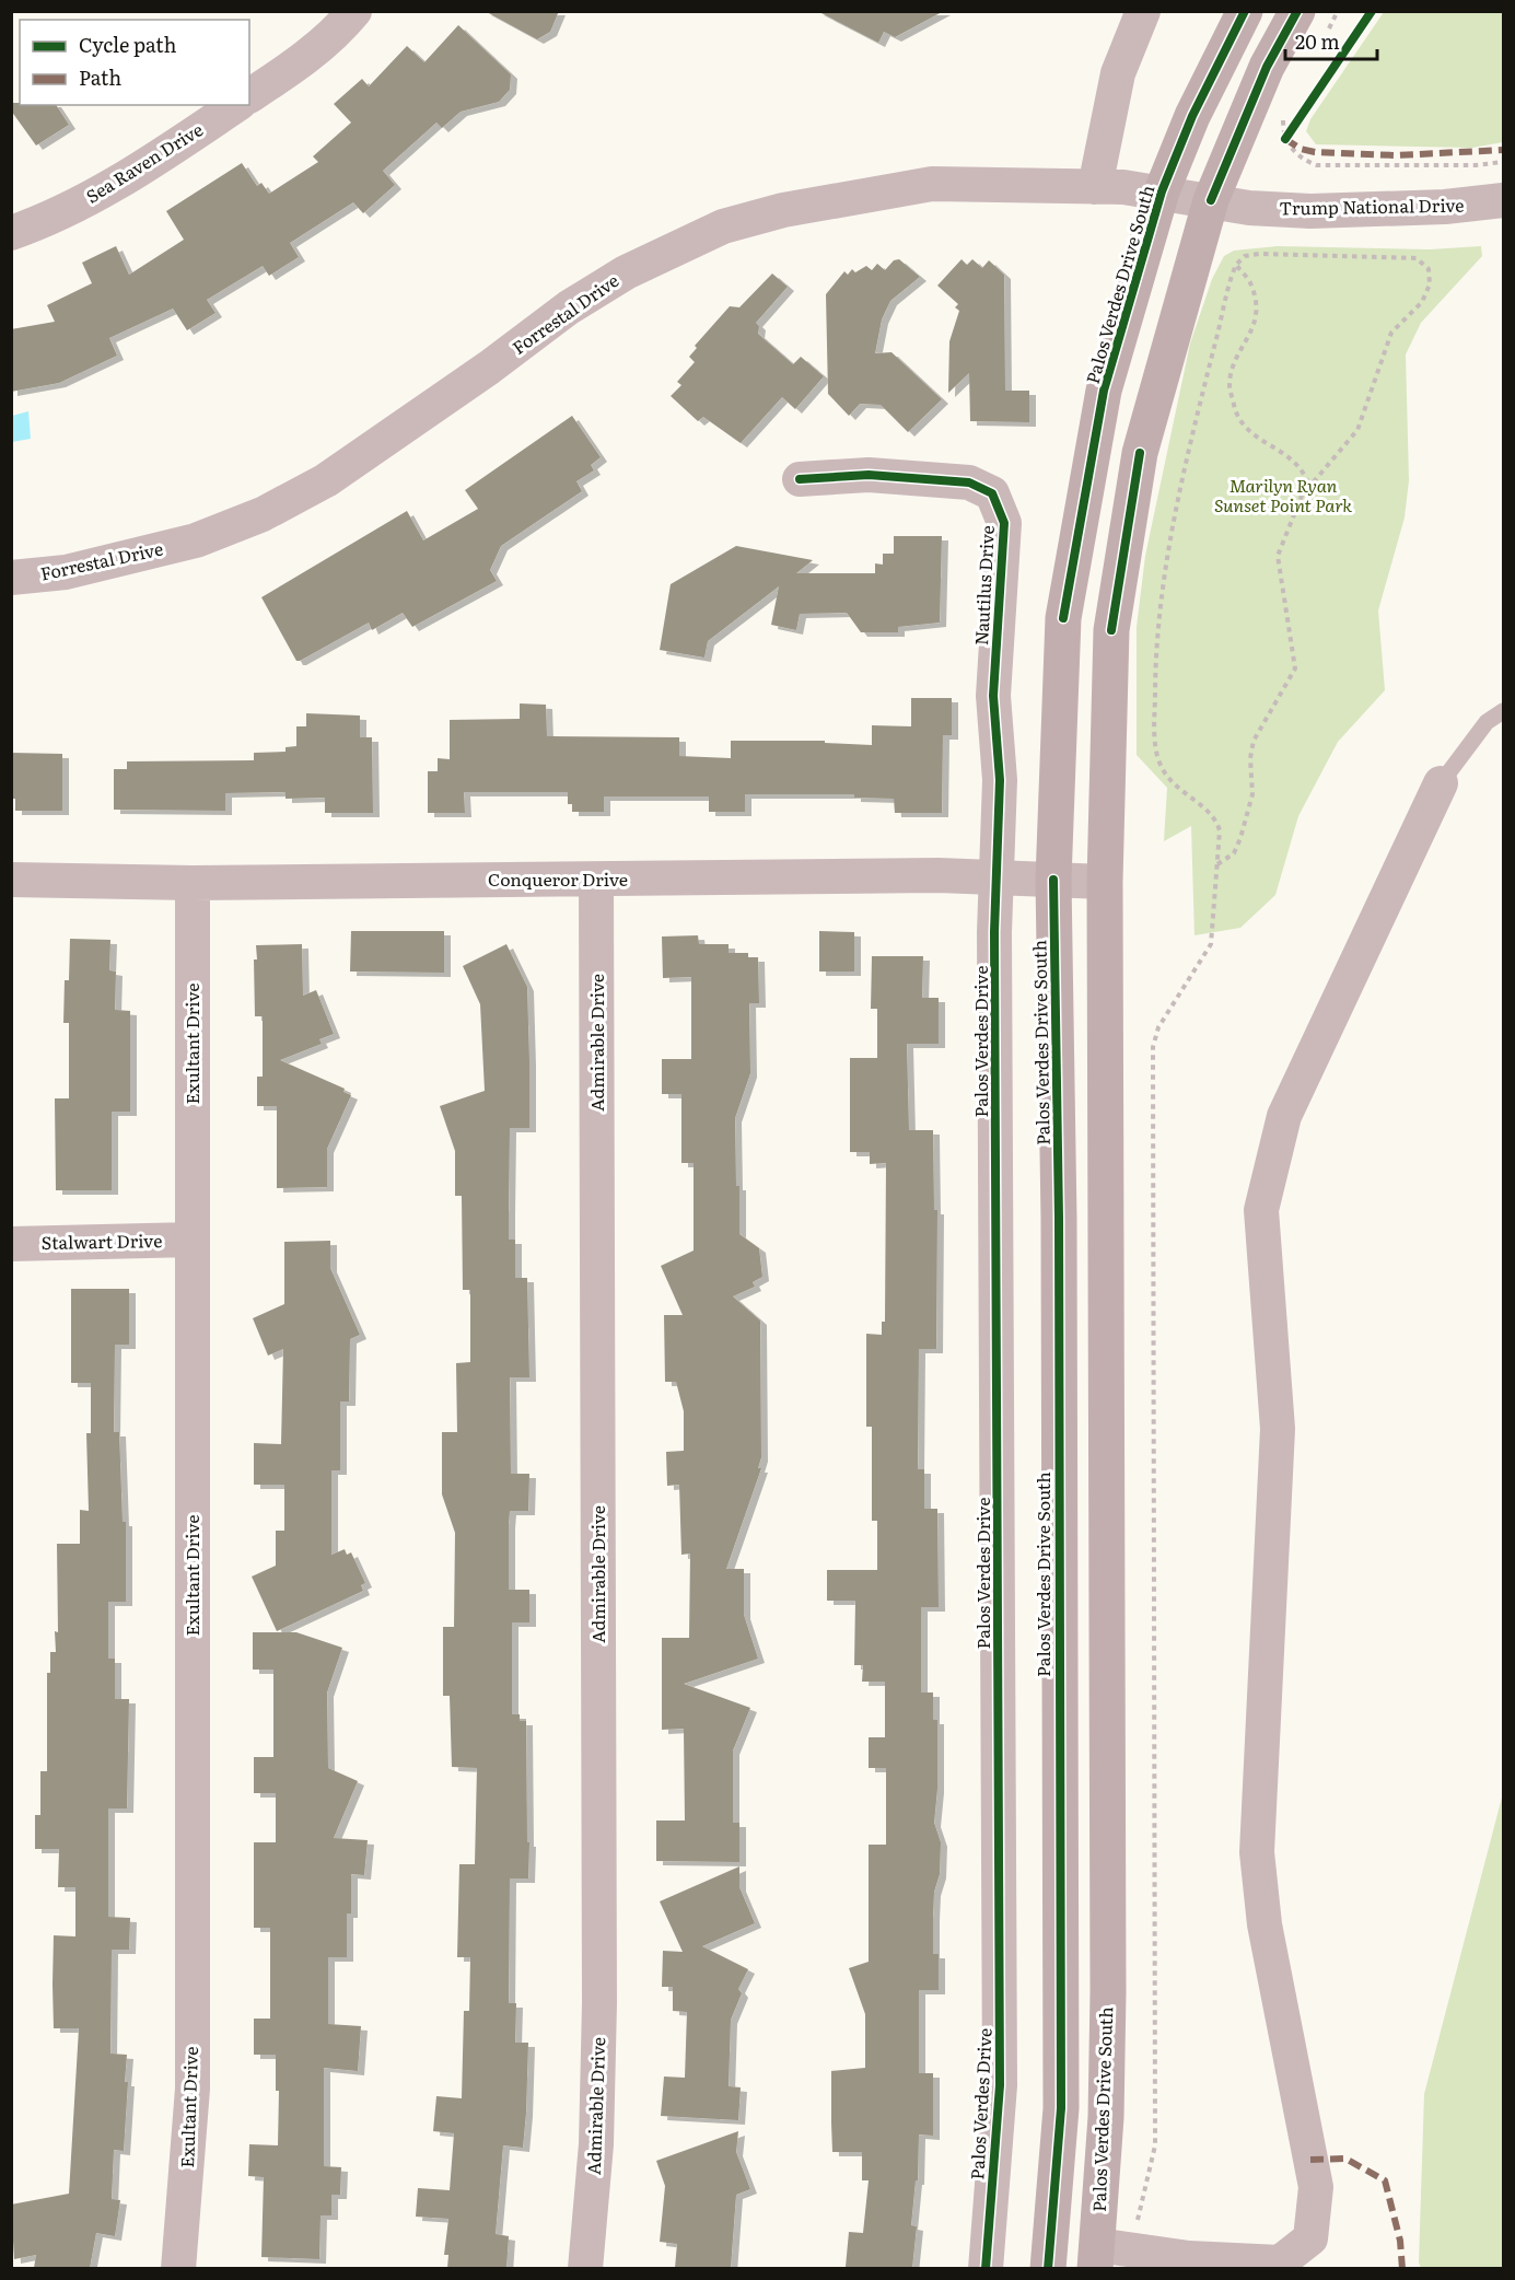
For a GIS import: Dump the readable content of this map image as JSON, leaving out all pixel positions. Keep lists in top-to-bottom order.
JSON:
{
  "streets": {
    "main road": ["Palos Verdes Drive South"],
    "street": [
      "Sea Raven Drive",
      "Trump National Drive",
      "Forrestal Drive",
      "Nautilus Drive",
      "Conqueror Drive",
      "Palos Verdes Drive",
      "Admirable Drive",
      "Exultant Drive",
      "Stalwart Drive"
    ]
  },
  "crossings": [
    ["Trump National Drive", "Palos Verdes Drive South"],
    ["Trump National Drive", "Forrestal Drive"],
    ["Palos Verdes Drive South", "Forrestal Drive"],
    ["Palos Verdes Drive South", "Conqueror Drive"],
    ["Nautilus Drive", "Conqueror Drive"],
    ["Nautilus Drive", "Palos Verdes Drive"],
    ["Conqueror Drive", "Palos Verdes Drive"],
    ["Conqueror Drive", "Admirable Drive"],
    ["Conqueror Drive", "Exultant Drive"],
    ["Exultant Drive", "Stalwart Drive"]
  ],
  "parks": ["Marilyn Ryan Sunset Point Park"],
  "legend": ["Cycle path", "Path"],
  "scale_bar": "20 m"
}
